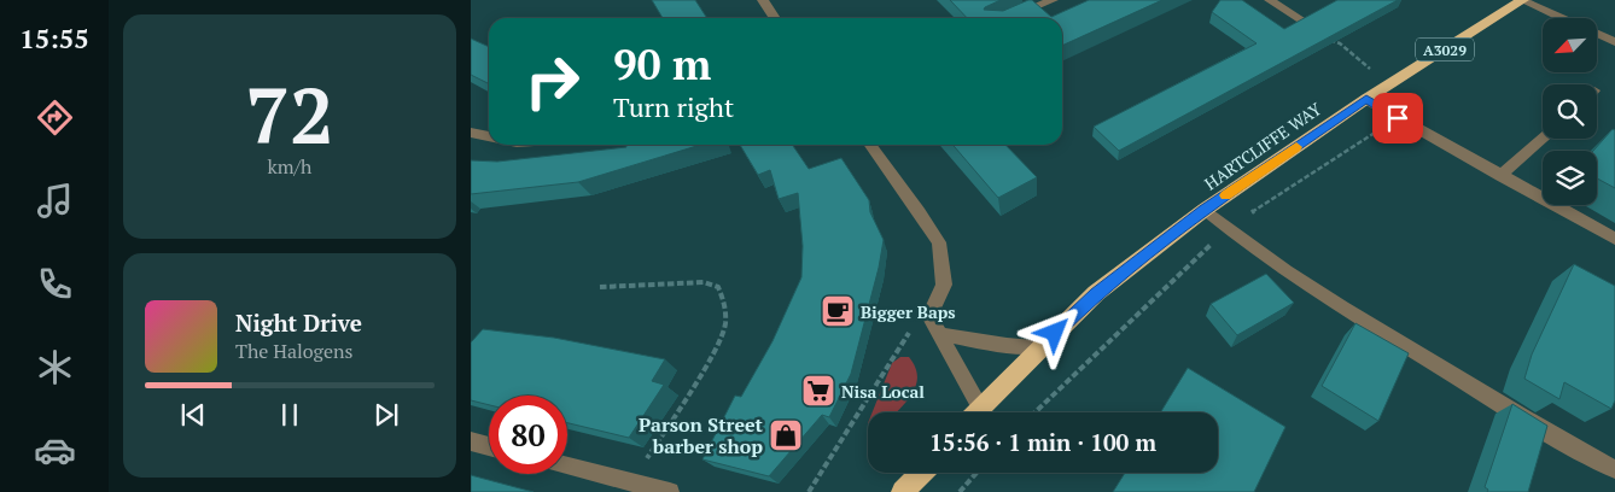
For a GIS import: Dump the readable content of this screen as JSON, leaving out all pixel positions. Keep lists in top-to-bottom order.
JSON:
{
  "streets": {
    "highway": ["A3029", "HARTCLIFFE WAY"]
  },
  "places": {
    "cafe": ["Bigger Baps"],
    "supermarket": ["Nisa Local"],
    "shop": ["Parson Street barber shop"]
  },
  "north": "bottom left",
  "page": {
    "tabs": "15:55",
    "tile": ["72", "km/h"],
    "turn": ["90 m", "Turn right"],
    "song": ["Night Drive", "The Halogens"],
    "limit": "80",
    "trip": "15:56 · 1 min · 100 m"
  }
}
